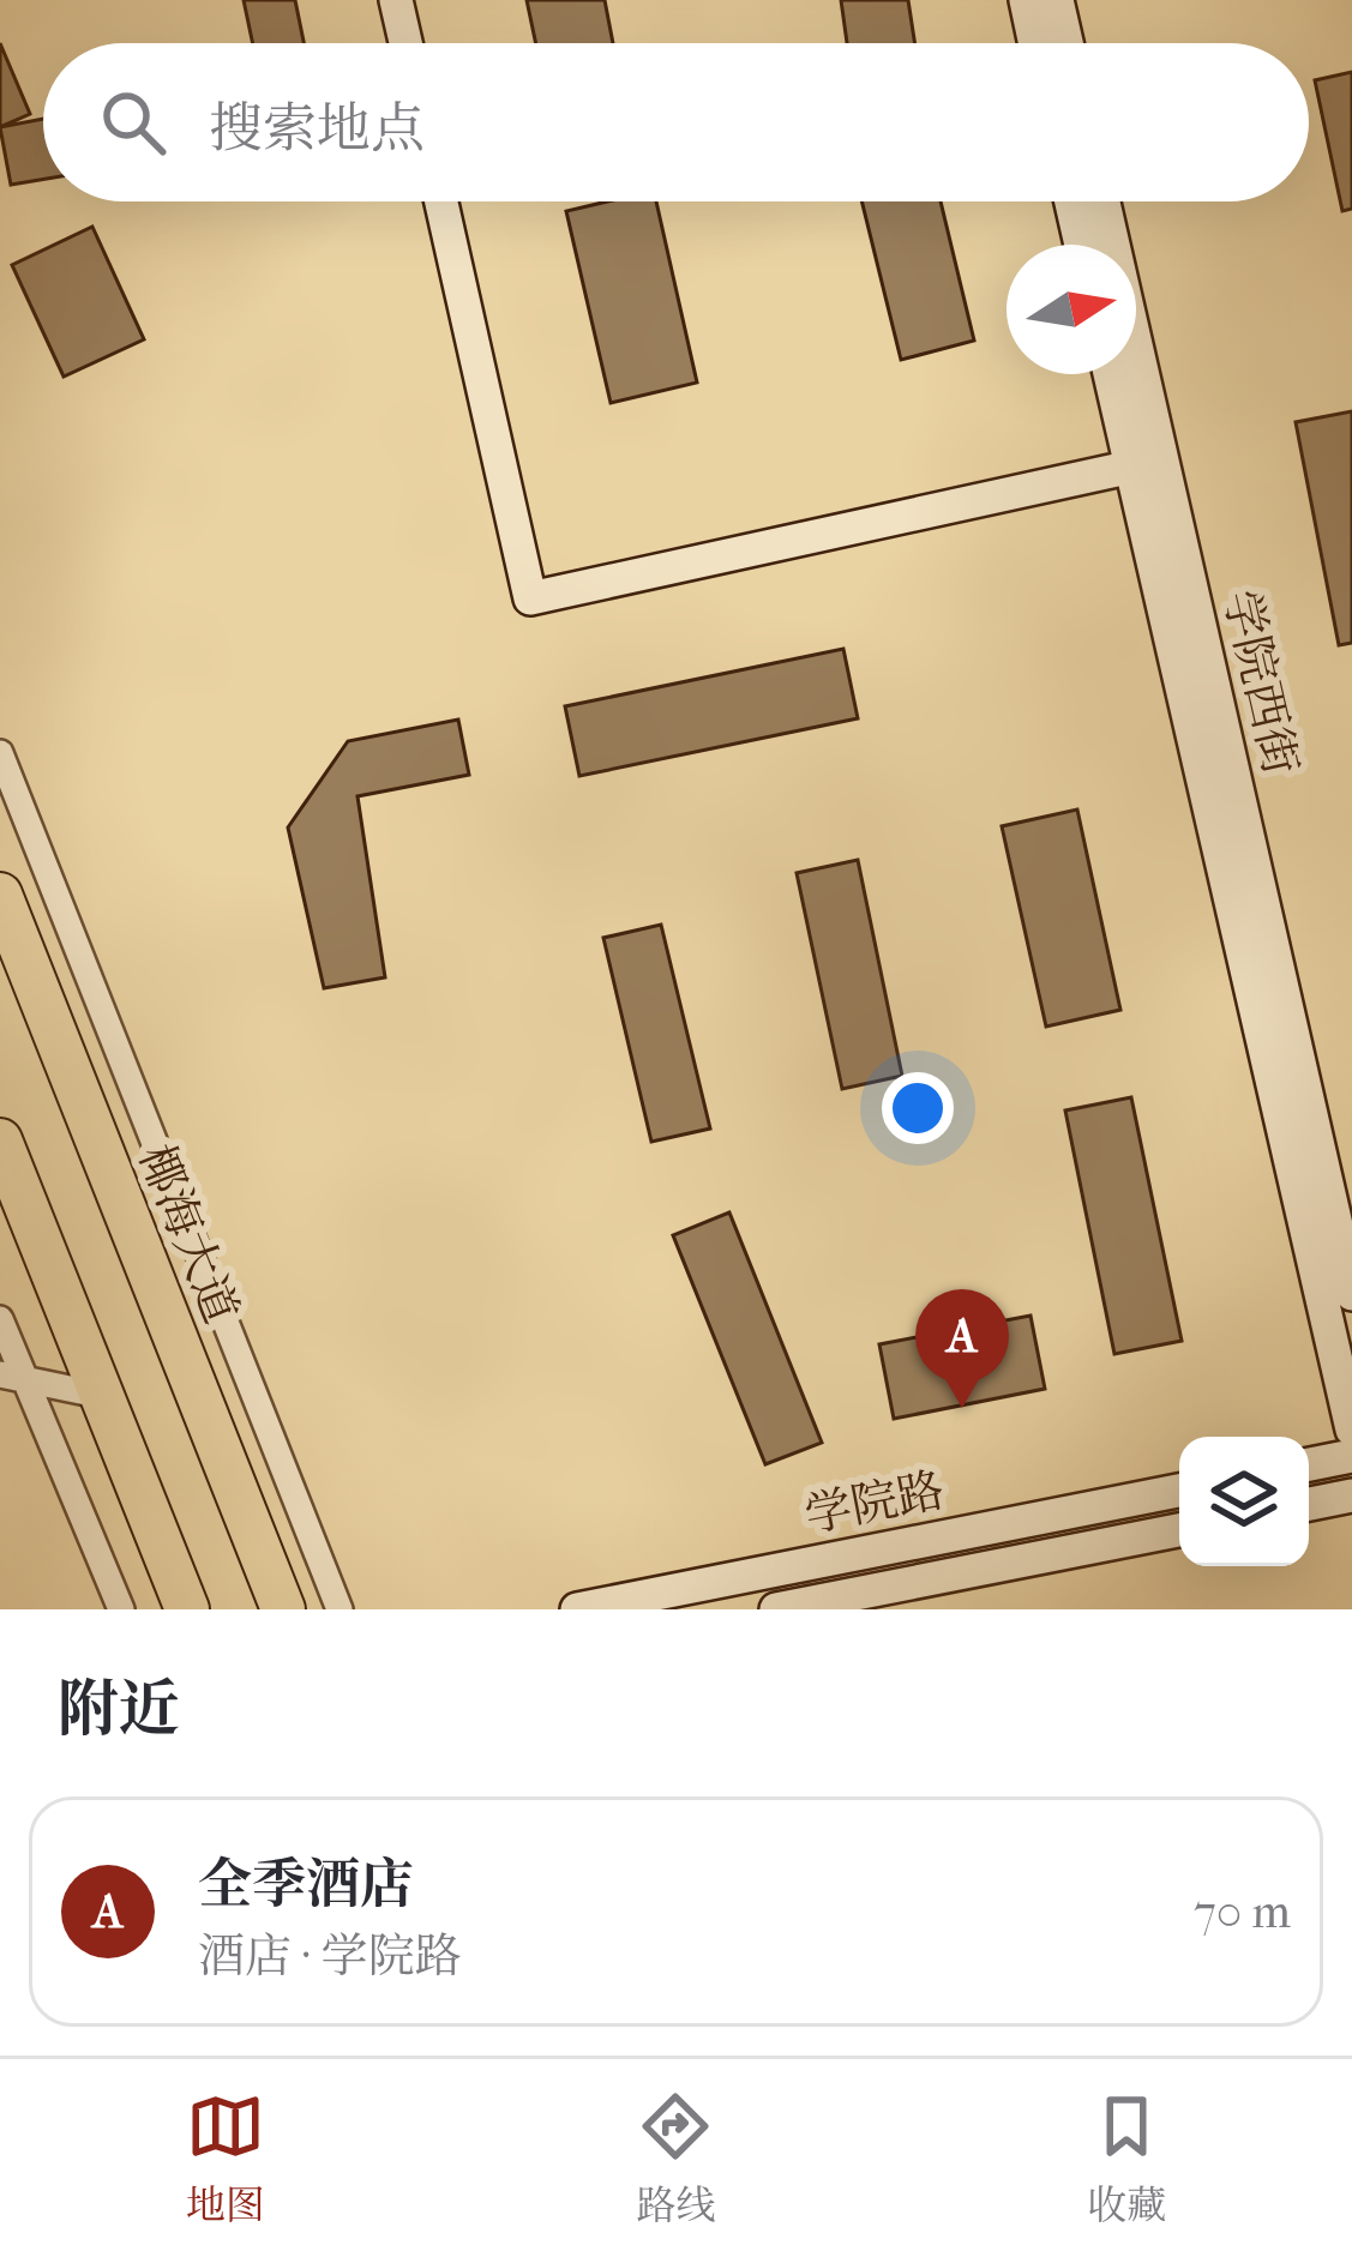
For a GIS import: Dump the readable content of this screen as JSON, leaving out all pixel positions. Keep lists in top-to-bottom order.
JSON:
{
  "streets": {
    "highway": ["椰海大道"],
    "main road": ["学院西街", "学院路"]
  },
  "north": "right",
  "page": {
    "search": "搜索地点",
    "pins": "A",
    "heading": "附近",
    "list": [
      {
        "mark": "A",
        "name": "全季酒店",
        "note": "酒店 · 学院路",
        "value": "70 m"
      }
    ],
    "nav": ["地图", "路线", "收藏"]
  }
}
